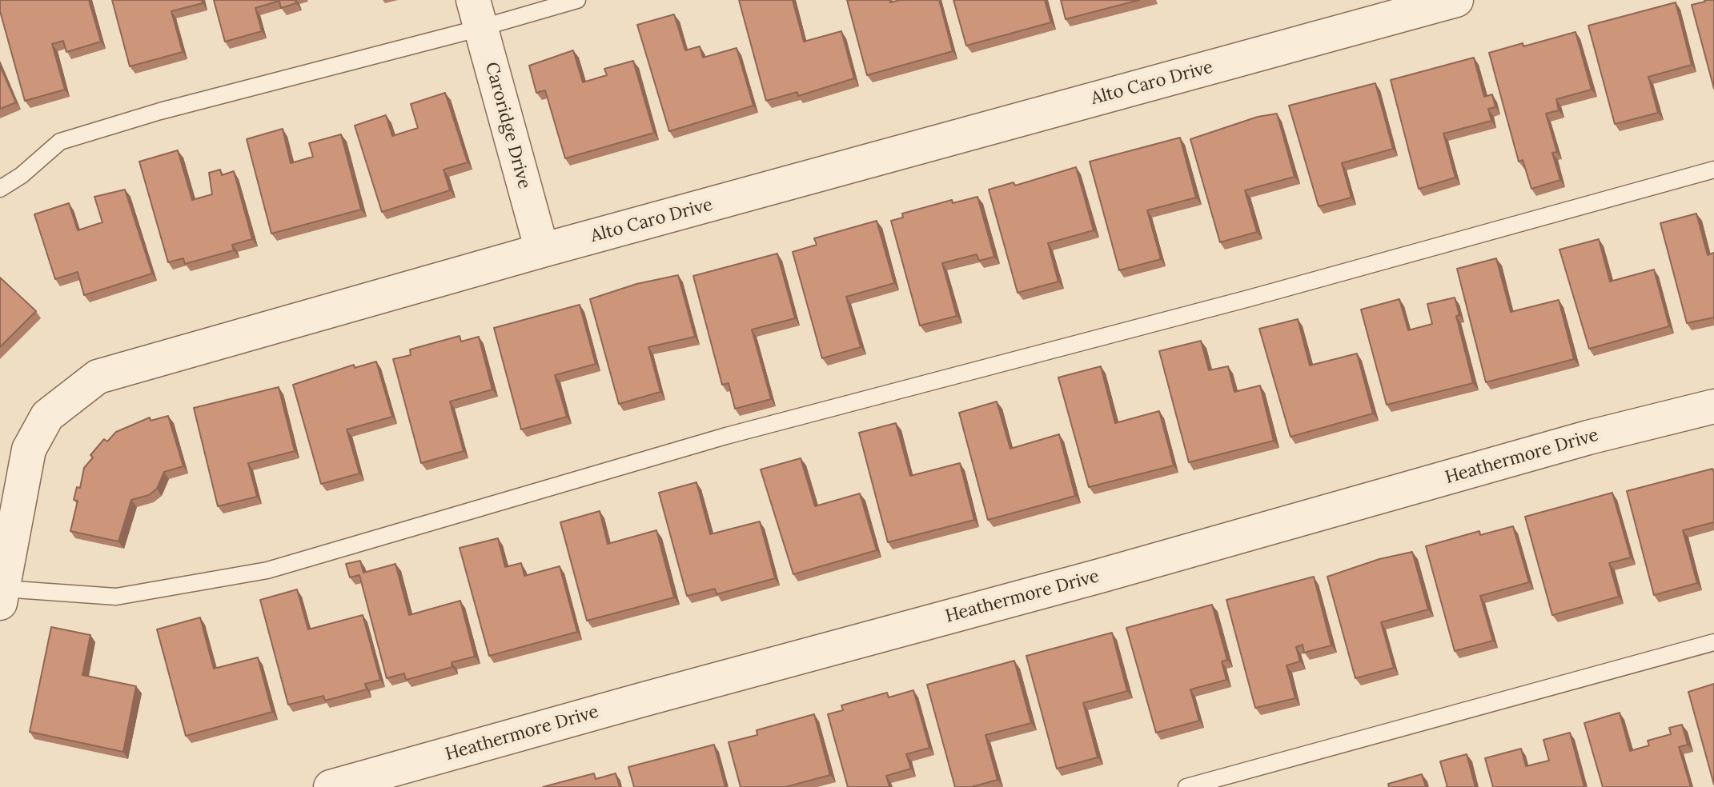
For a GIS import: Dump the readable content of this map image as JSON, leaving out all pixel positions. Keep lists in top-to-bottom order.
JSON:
{
  "streets": {
    "street": ["Alto Caro Drive", "Caroridge Drive", "Heathermore Drive"]
  },
  "crossings": [
    ["Alto Caro Drive", "Caroridge Drive"]
  ]
}
